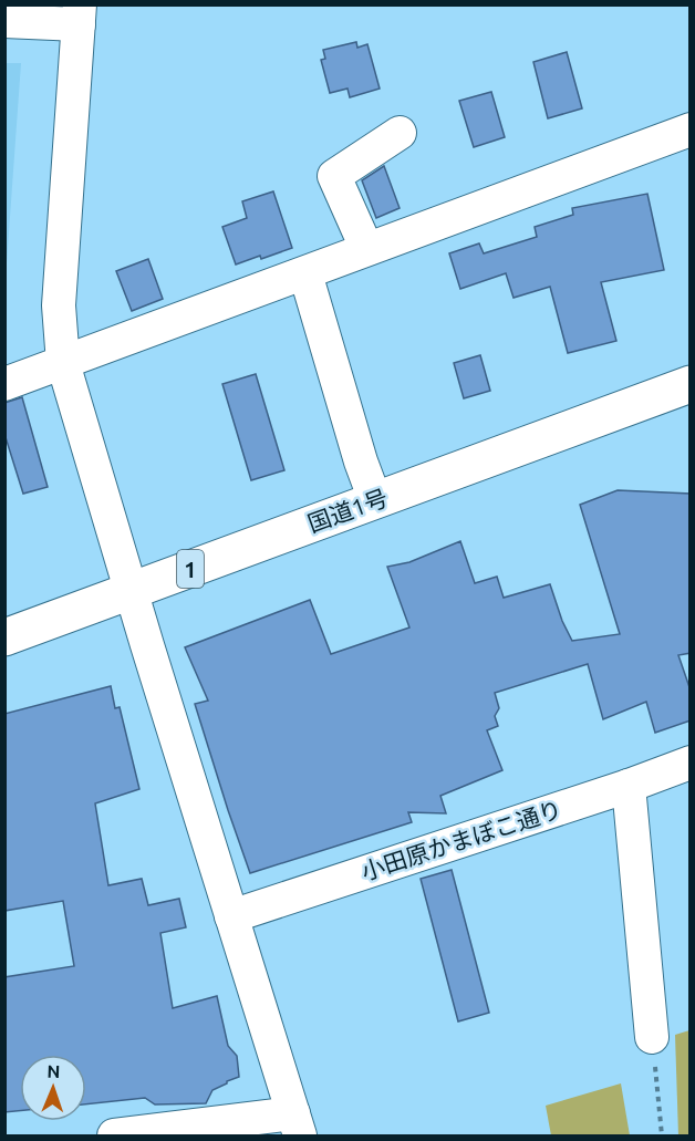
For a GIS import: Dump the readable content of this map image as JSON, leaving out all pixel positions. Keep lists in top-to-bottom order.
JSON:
{
  "streets": {
    "highway": ["国道1号", "1"],
    "street": ["小田原かまぼこ通り"]
  },
  "north": "top"
}
